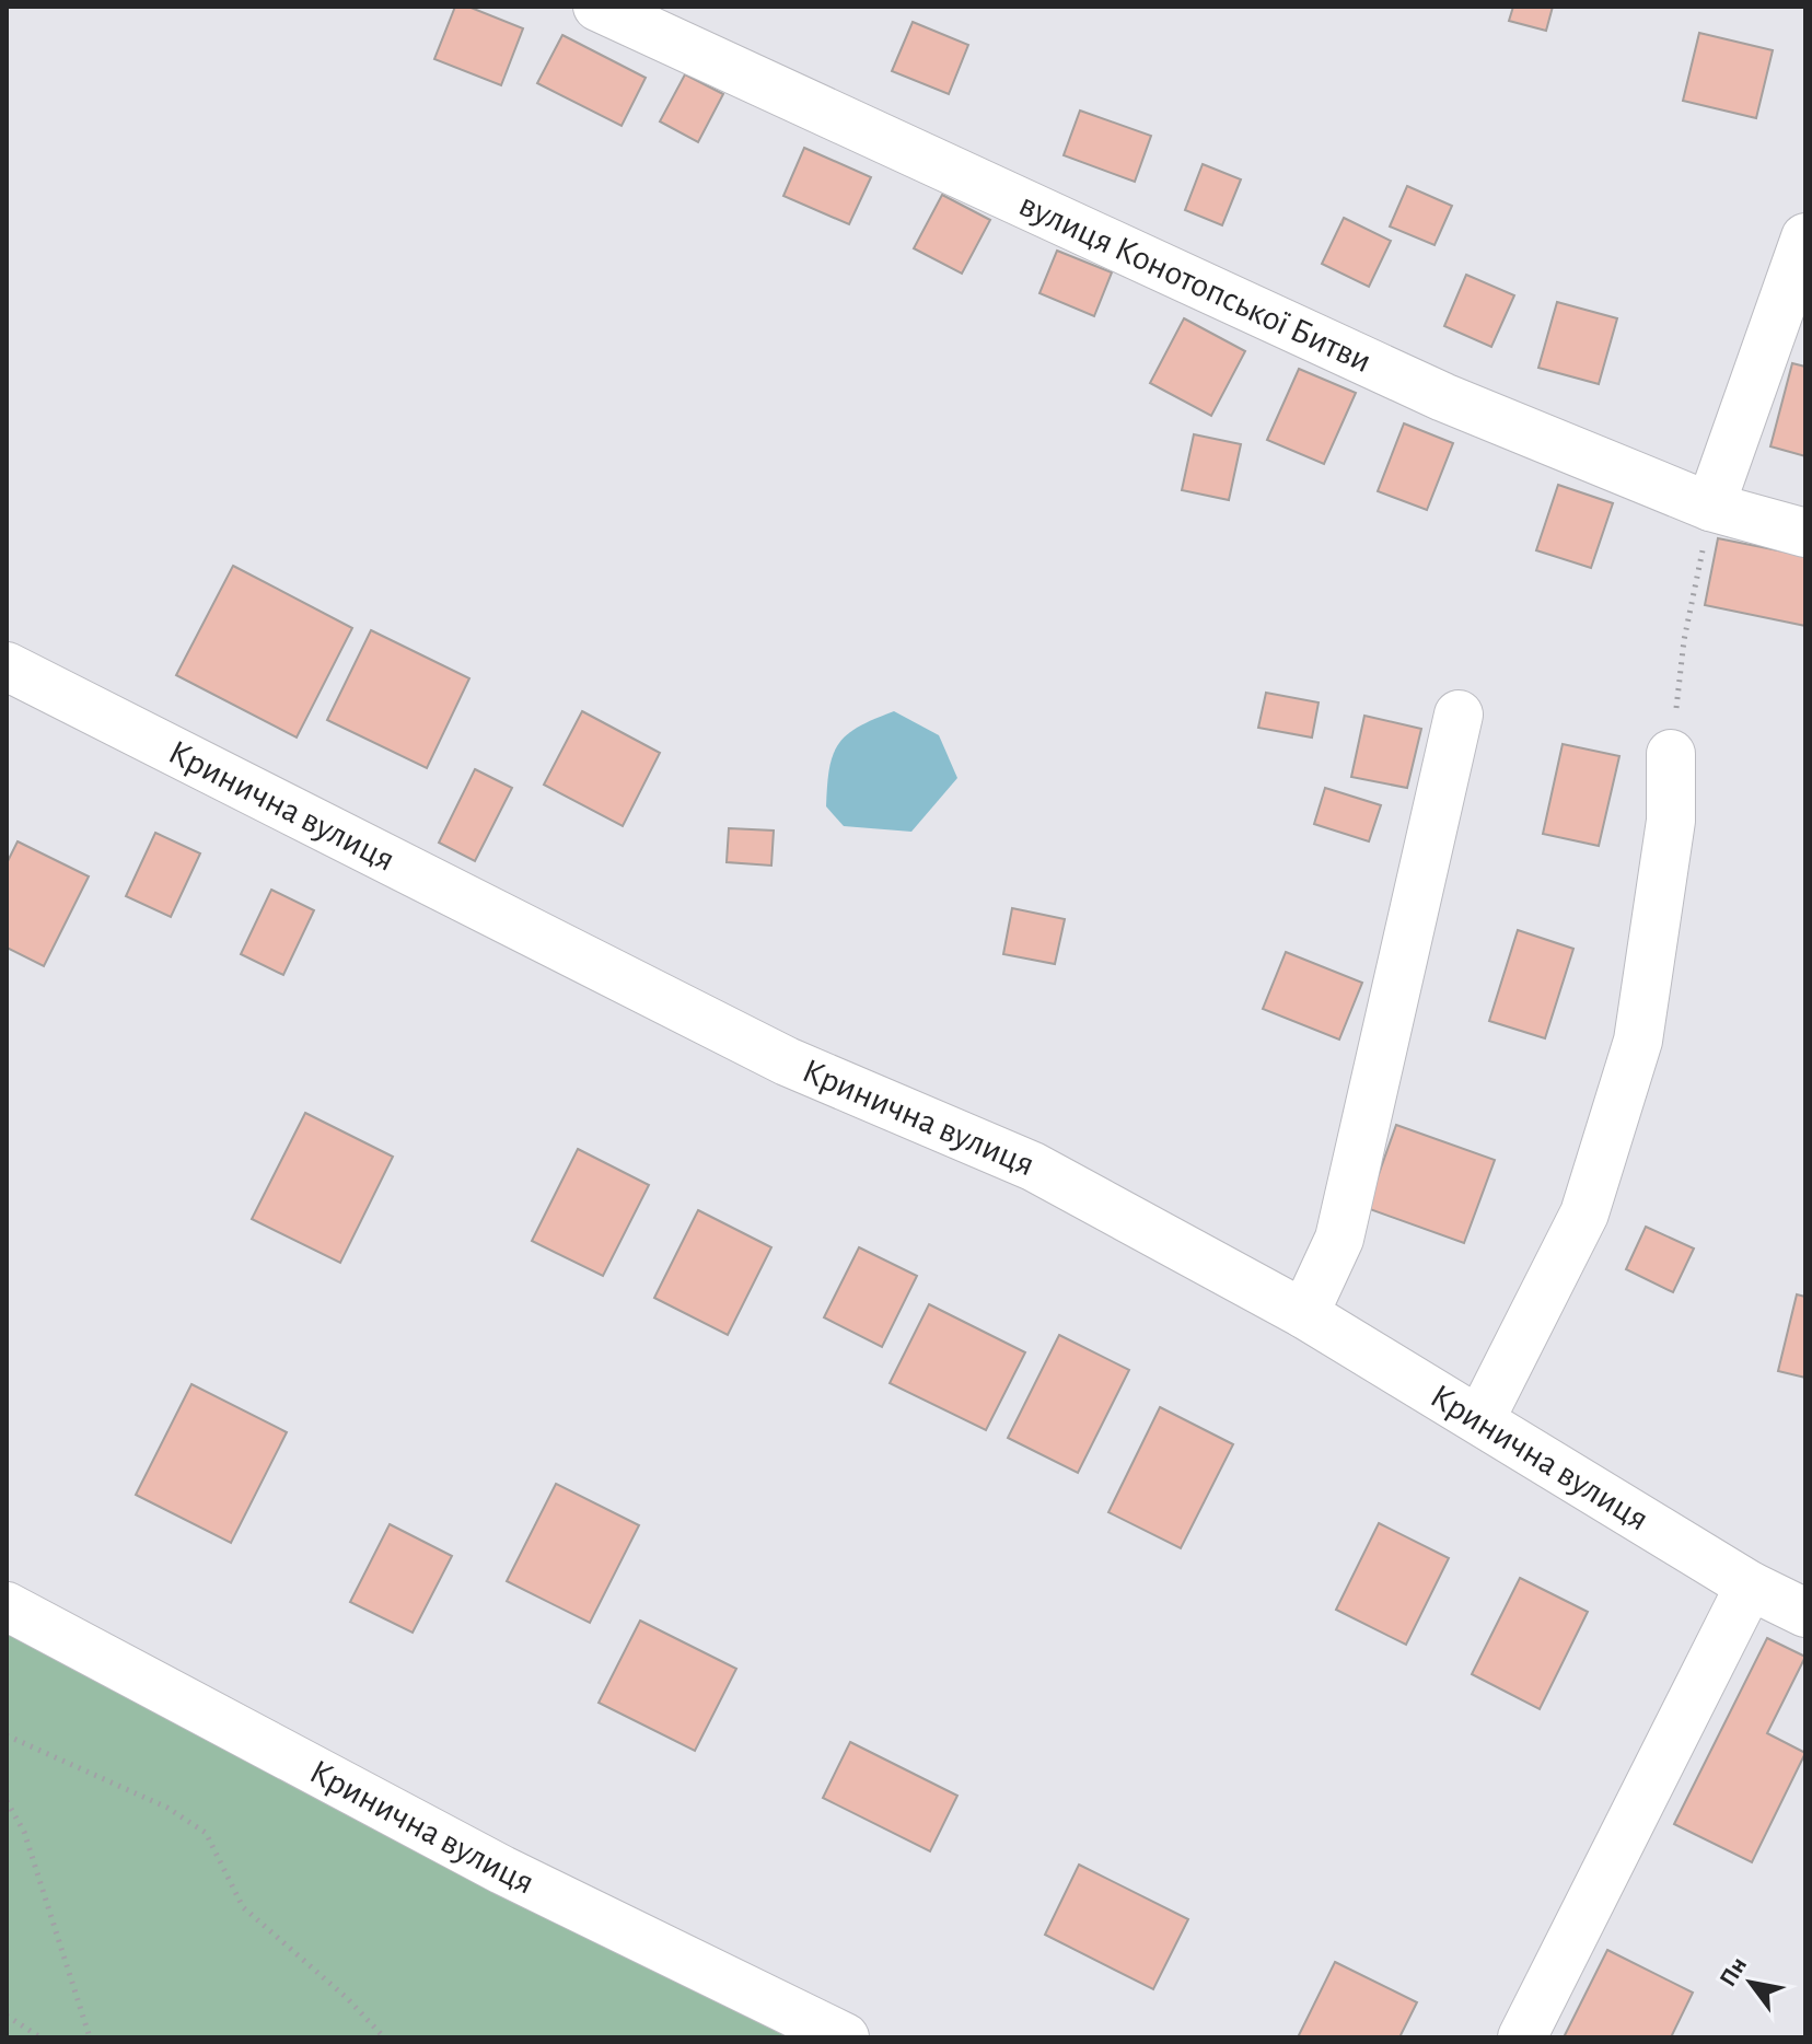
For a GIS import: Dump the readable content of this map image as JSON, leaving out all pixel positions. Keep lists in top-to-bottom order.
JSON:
{
  "streets": {
    "street": ["вулиця Конотопської Битви", "Кринична вулиця"]
  },
  "north": "top left"
}
